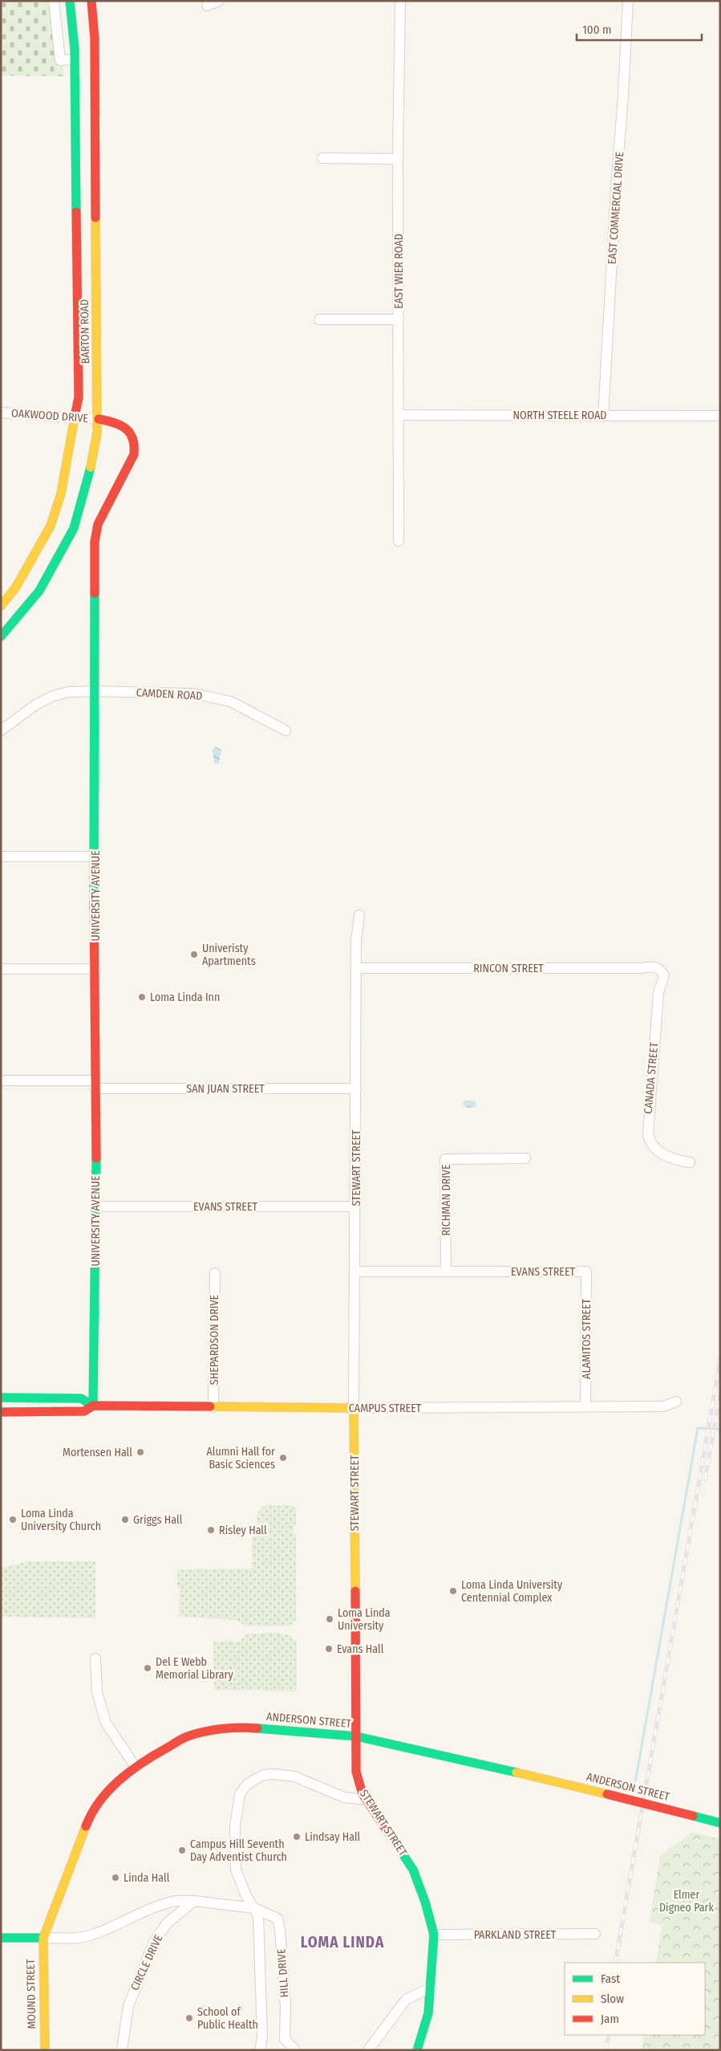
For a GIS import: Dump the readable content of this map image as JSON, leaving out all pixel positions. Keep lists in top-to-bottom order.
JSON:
{
  "streets": {
    "street": [
      "EAST COMMERCIAL DRIVE",
      "EAST WIER ROAD",
      "BARTON ROAD",
      "NORTH STEELE ROAD",
      "OAKWOOD DRIVE",
      "CAMDEN ROAD",
      "UNIVERSITY AVENUE",
      "RINCON STREET",
      "CANADA STREET",
      "SAN JUAN STREET",
      "STEWART STREET",
      "RICHMAN DRIVE",
      "EVANS STREET",
      "ALAMITOS STREET",
      "SHEPARDSON DRIVE",
      "CAMPUS STREET",
      "ANDERSON STREET",
      "PARKLAND STREET",
      "CIRCLE DRIVE",
      "HILL DRIVE",
      "MOUND STREET"
    ]
  },
  "crossings": [
    ["EAST COMMERCIAL DRIVE", "NORTH STEELE ROAD"],
    ["EAST WIER ROAD", "NORTH STEELE ROAD"],
    ["BARTON ROAD", "OAKWOOD DRIVE"],
    ["BARTON ROAD", "UNIVERSITY AVENUE"],
    ["OAKWOOD DRIVE", "UNIVERSITY AVENUE"],
    ["CAMDEN ROAD", "UNIVERSITY AVENUE"],
    ["UNIVERSITY AVENUE", "SAN JUAN STREET"],
    ["UNIVERSITY AVENUE", "EVANS STREET"],
    ["UNIVERSITY AVENUE", "CAMPUS STREET"],
    ["RINCON STREET", "CANADA STREET"],
    ["RINCON STREET", "STEWART STREET"],
    ["SAN JUAN STREET", "STEWART STREET"],
    ["STEWART STREET", "EVANS STREET"],
    ["STEWART STREET", "CAMPUS STREET"],
    ["STEWART STREET", "ANDERSON STREET"],
    ["STEWART STREET", "PARKLAND STREET"],
    ["RICHMAN DRIVE", "EVANS STREET"],
    ["EVANS STREET", "ALAMITOS STREET"],
    ["ALAMITOS STREET", "CAMPUS STREET"],
    ["SHEPARDSON DRIVE", "CAMPUS STREET"],
    ["ANDERSON STREET", "MOUND STREET"]
  ],
  "districts": ["LOMA LINDA"],
  "parks": ["Elmer Digneo Park"],
  "places": [
    "Univeristy Apartments",
    "Loma Linda Inn",
    "Mortensen Hall",
    "Alumni Hall for Basic Sciences",
    "Loma Linda University Church",
    "Griggs Hall",
    "Risley Hall",
    "Loma Linda University Centennial Complex",
    "Loma Linda University",
    "Evans Hall",
    "Del E Webb Memorial Library",
    "Lindsay Hall",
    "Campus Hill Seventh Day Adventist Church",
    "Linda Hall",
    "School of Public Health"
  ],
  "legend": ["Fast", "Slow", "Jam"],
  "scale_bar": "100 m"
}
